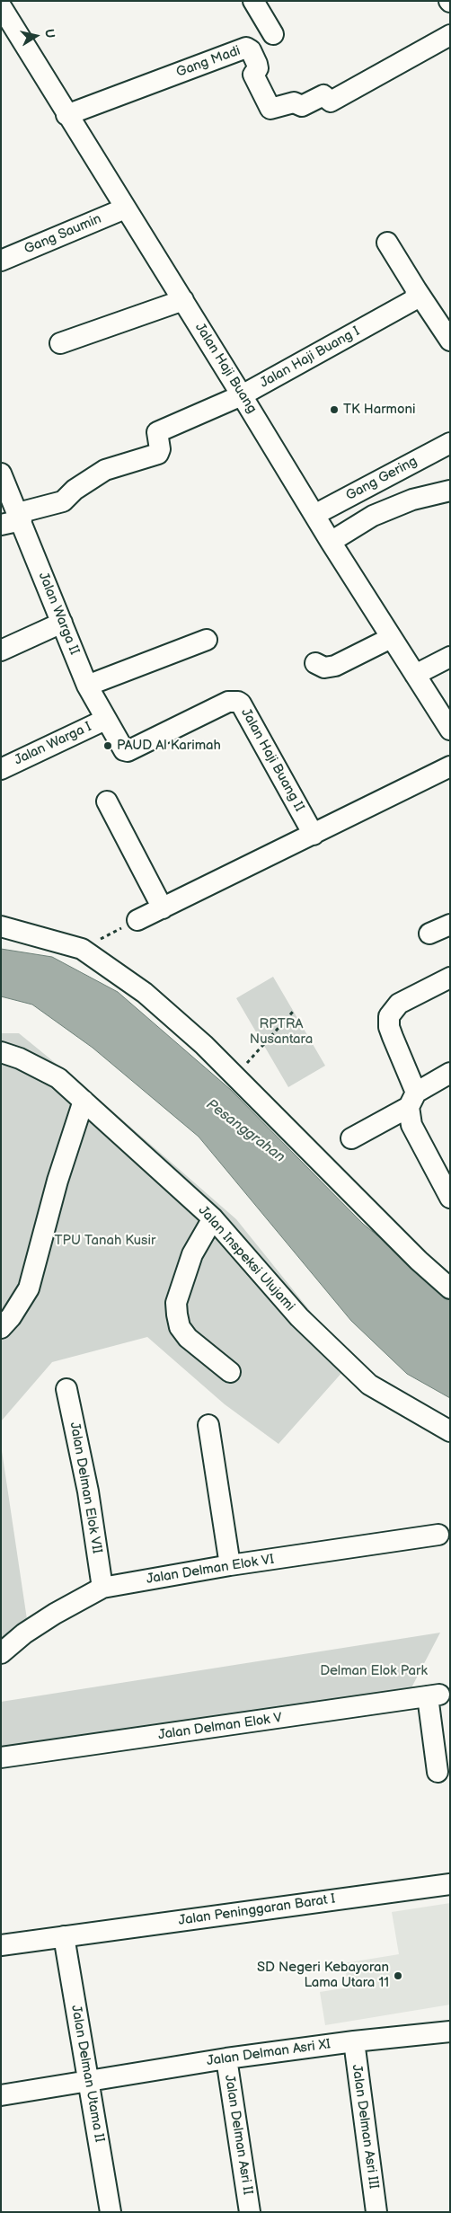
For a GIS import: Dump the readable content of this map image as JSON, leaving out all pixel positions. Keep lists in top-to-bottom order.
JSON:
{
  "streets": {
    "street": [
      "Gang Madi",
      "Gang Saumin",
      "Jalan Haji Buang I",
      "Jalan Haji Buang",
      "Gang Gering",
      "Jalan Warga II",
      "Jalan Warga I",
      "Jalan Haji Buang II",
      "Jalan Inspeksi Ulujami",
      "Jalan Delman Elok VII",
      "Jalan Delman Elok VI",
      "Jalan Delman Elok V",
      "Jalan Peninggaran Barat I",
      "Jalan Delman Asri XI",
      "Jalan Delman Utama II",
      "Jalan Delman Asri III",
      "Jalan Delman Asri II"
    ]
  },
  "crossings": [
    ["Gang Madi", "Jalan Haji Buang"],
    ["Gang Saumin", "Jalan Haji Buang"],
    ["Jalan Haji Buang I", "Jalan Haji Buang"],
    ["Jalan Haji Buang I", "Jalan Warga II"],
    ["Jalan Haji Buang", "Gang Gering"],
    ["Jalan Warga II", "Jalan Warga I"],
    ["Jalan Warga II", "Jalan Haji Buang II"],
    ["Jalan Delman Elok VII", "Jalan Delman Elok VI"],
    ["Jalan Peninggaran Barat I", "Jalan Delman Utama II"],
    ["Jalan Delman Asri XI", "Jalan Delman Utama II"],
    ["Jalan Delman Asri XI", "Jalan Delman Asri III"],
    ["Jalan Delman Asri XI", "Jalan Delman Asri II"]
  ],
  "water": ["Pesanggrahan"],
  "parks": ["RPTRA Nusantara", "TPU Tanah Kusir", "Delman Elok Park"],
  "places": ["TK Harmoni", "PAUD Al Karimah", "SD Negeri Kebayoran Lama Utara 11"],
  "north": "right"
}
